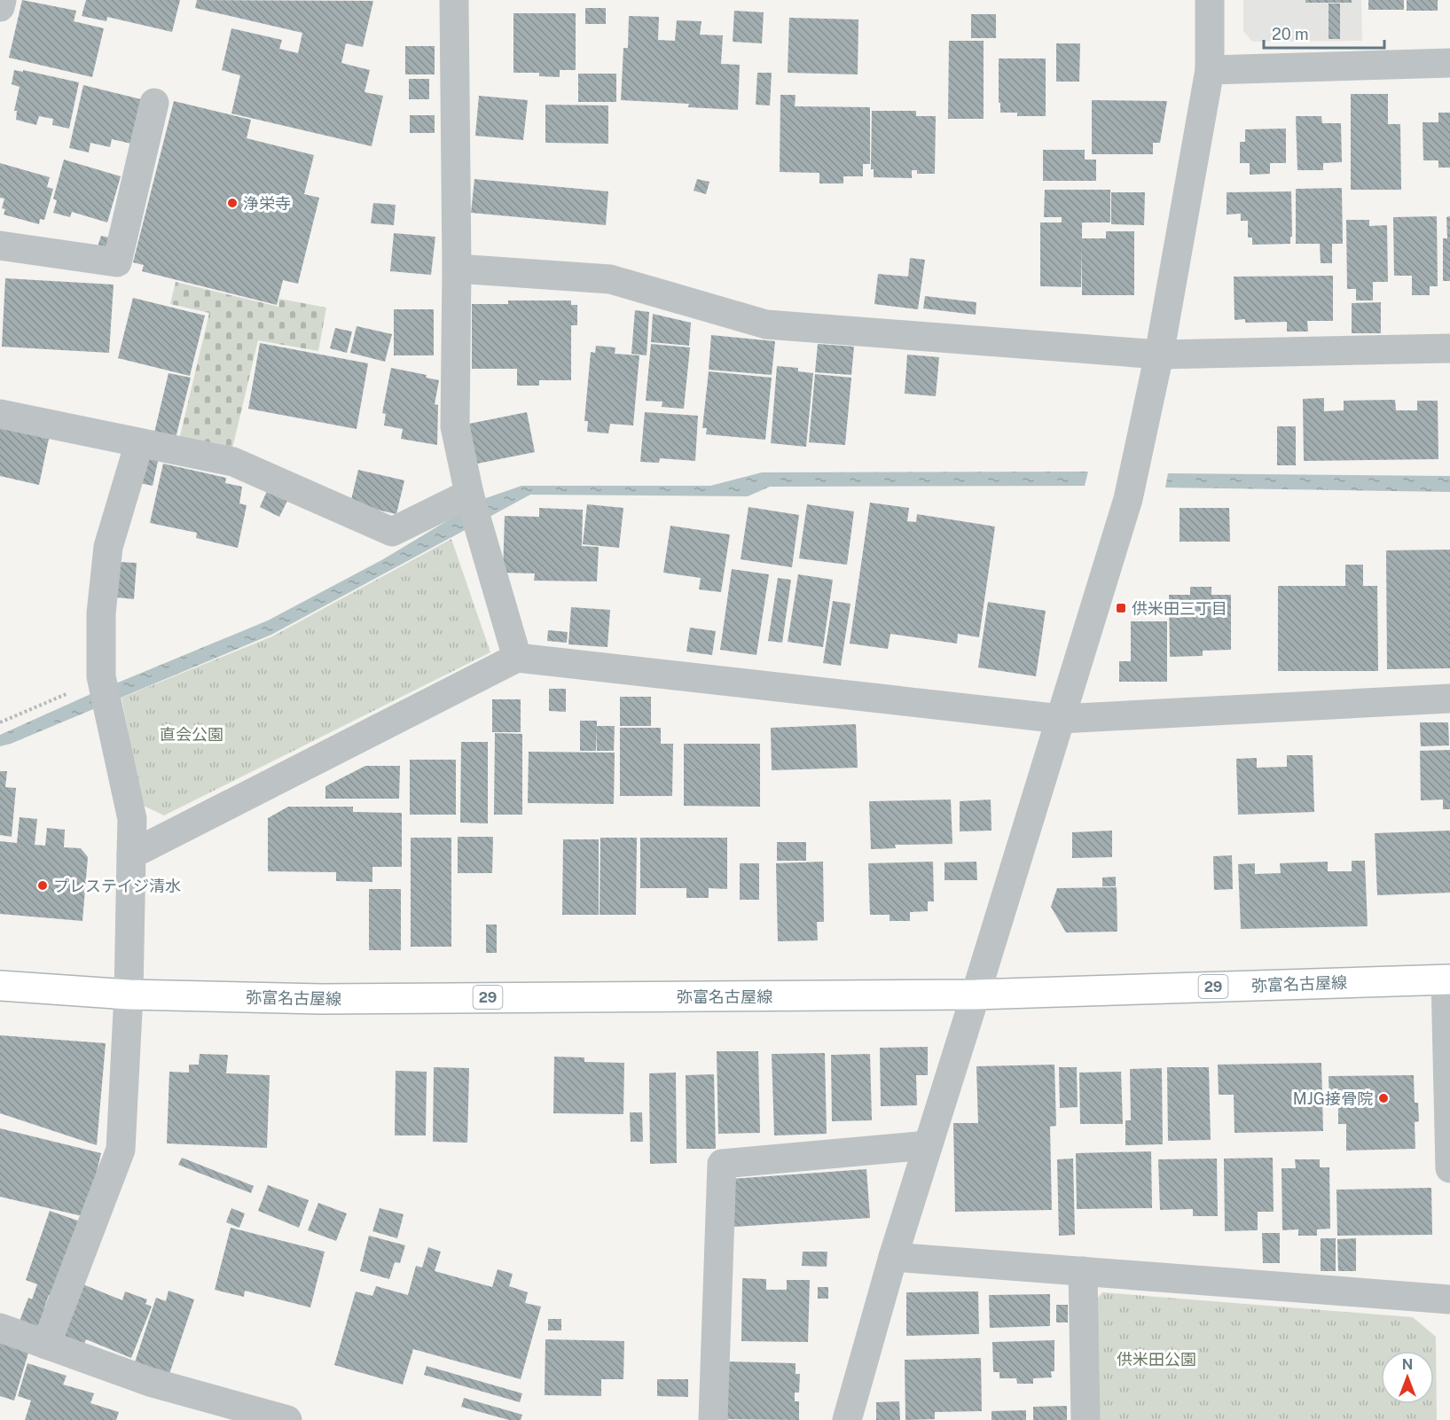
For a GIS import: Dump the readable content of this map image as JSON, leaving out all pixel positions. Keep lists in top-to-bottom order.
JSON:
{
  "streets": {
    "main road": ["弥富名古屋線", "29"]
  },
  "parks": ["直会公園", "供米田公園"],
  "places": {
    "other": ["浄栄寺", "プレステイジ清水", "MJG接骨院"],
    "transit": ["供米田三丁目"]
  },
  "scale_bar": "20 m",
  "north": "top"
}
